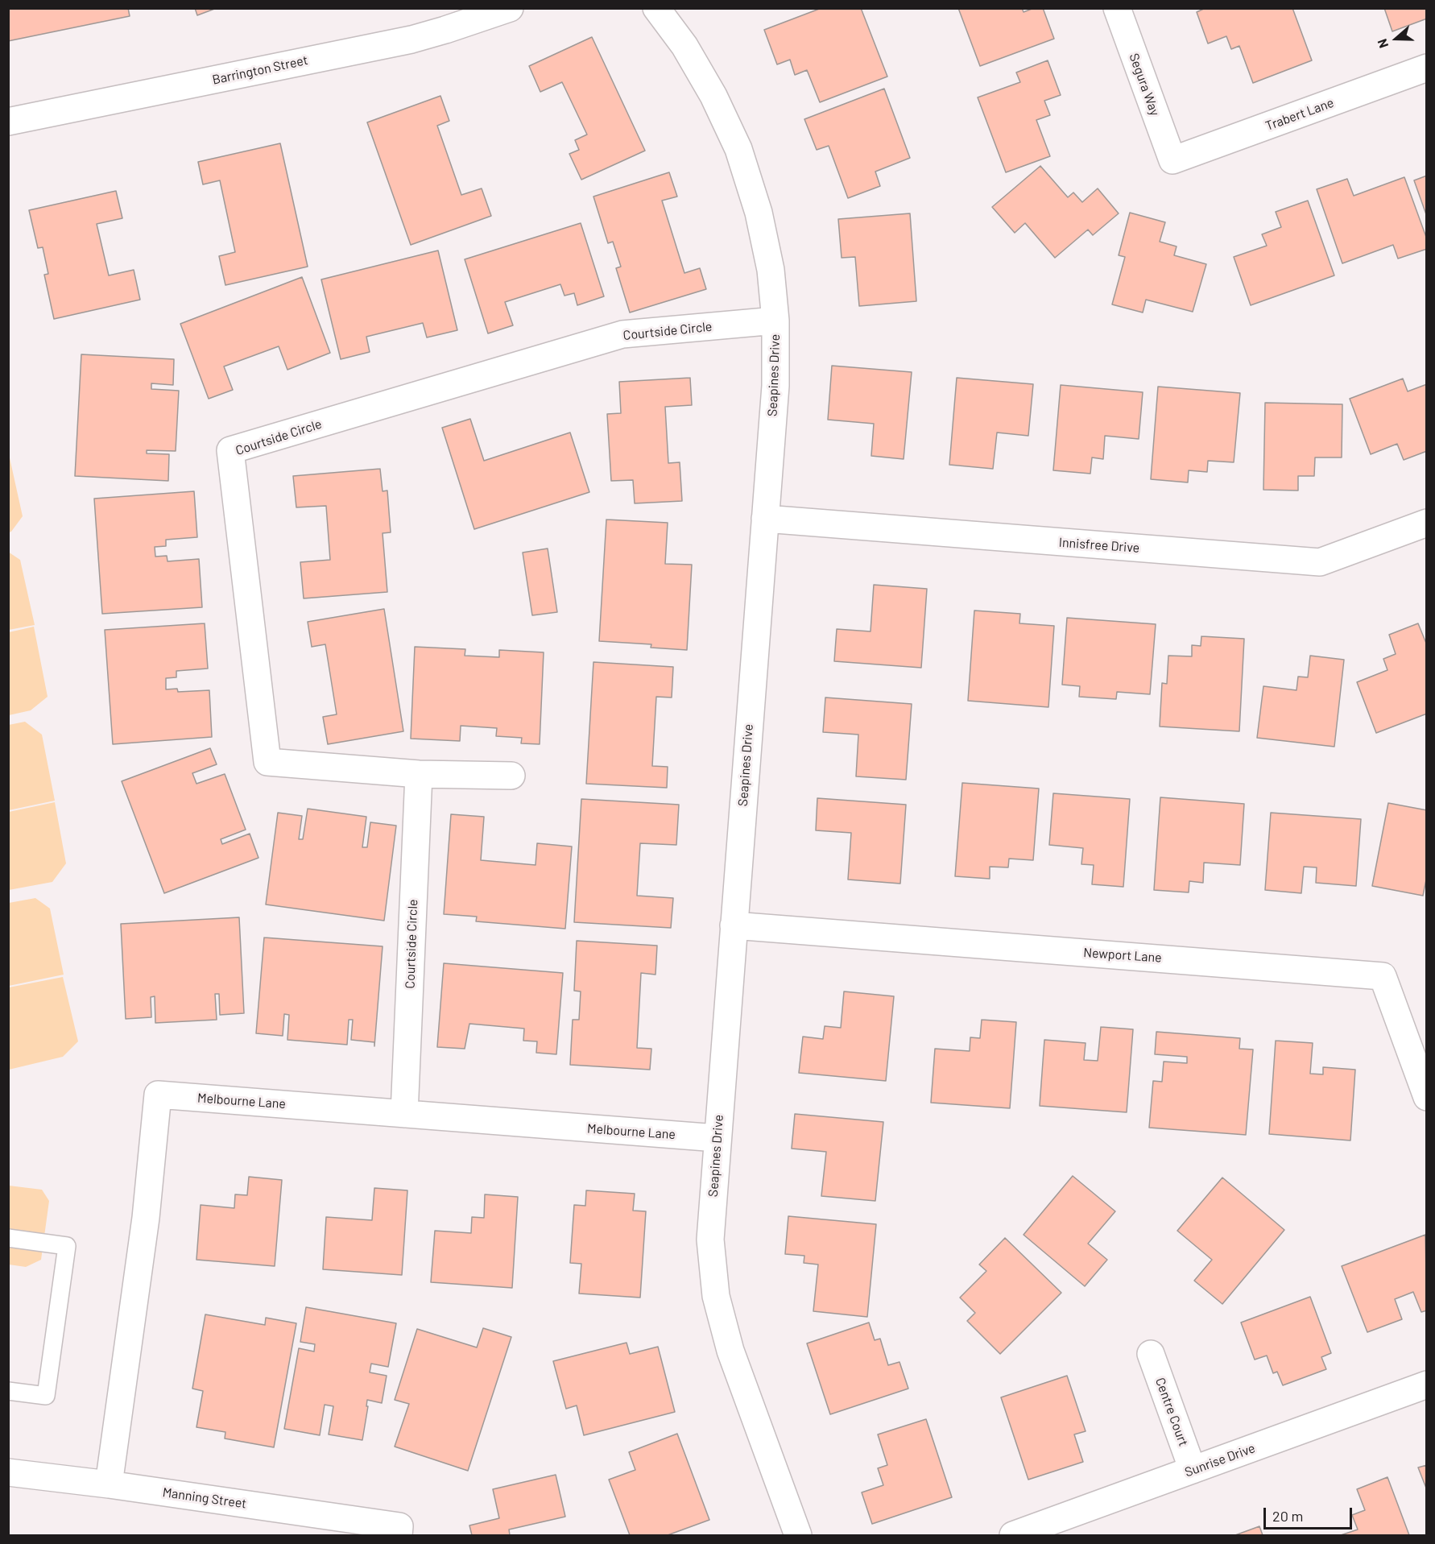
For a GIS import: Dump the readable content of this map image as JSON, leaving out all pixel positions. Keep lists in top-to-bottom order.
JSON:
{
  "streets": {
    "street": [
      "Barrington Street",
      "Segura Way",
      "Trabert Lane",
      "Courtside Circle",
      "Seapines Drive",
      "Innisfree Drive",
      "Newport Lane",
      "Melbourne Lane",
      "Centre Court",
      "Sunrise Drive",
      "Manning Street"
    ]
  },
  "crossings": [
    ["Segura Way", "Trabert Lane"],
    ["Courtside Circle", "Seapines Drive"],
    ["Courtside Circle", "Melbourne Lane"],
    ["Seapines Drive", "Innisfree Drive"],
    ["Seapines Drive", "Newport Lane"],
    ["Seapines Drive", "Melbourne Lane"],
    ["Melbourne Lane", "Manning Street"],
    ["Centre Court", "Sunrise Drive"]
  ],
  "scale_bar": "20 m",
  "north": "left"
}
